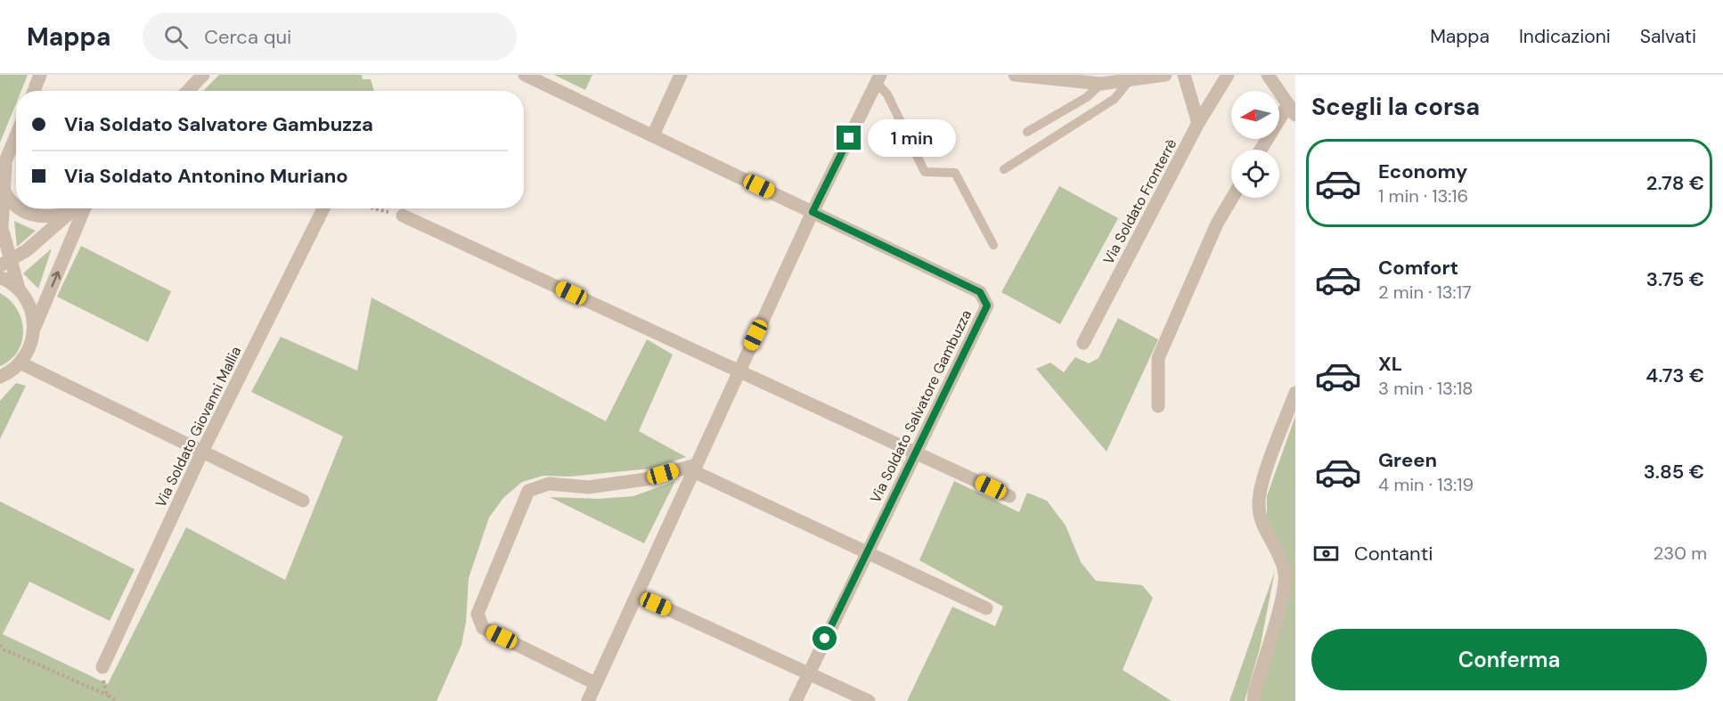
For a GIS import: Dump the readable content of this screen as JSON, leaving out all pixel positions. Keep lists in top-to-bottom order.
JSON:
{
  "streets": {
    "street": ["Via Soldato Fronterrè", "Via Soldato Salvatore Gambuzza", "Via Soldato Giovanni Mallia"]
  },
  "north": "left",
  "page": {
    "header": "Mappa",
    "search": "Cerca qui",
    "nav": ["Mappa", "Indicazioni", "Salvati"],
    "heading": "Scegli la corsa",
    "banner": ["Via Soldato Salvatore Gambuzza", "Via Soldato Antonino Muriano"],
    "bubble": "1 min",
    "list": [
      {
        "name": "Economy",
        "note": "1 min · 13:16",
        "value": "2.78 €"
      },
      {
        "name": "Comfort",
        "note": "2 min · 13:17",
        "value": "3.75 €"
      },
      {
        "name": "XL",
        "note": "3 min · 13:18",
        "value": "4.73 €"
      },
      {
        "name": "Green",
        "note": "4 min · 13:19",
        "value": "3.85 €"
      }
    ],
    "pay": ["Contanti", "230 m"],
    "buttons": "Conferma"
  }
}
